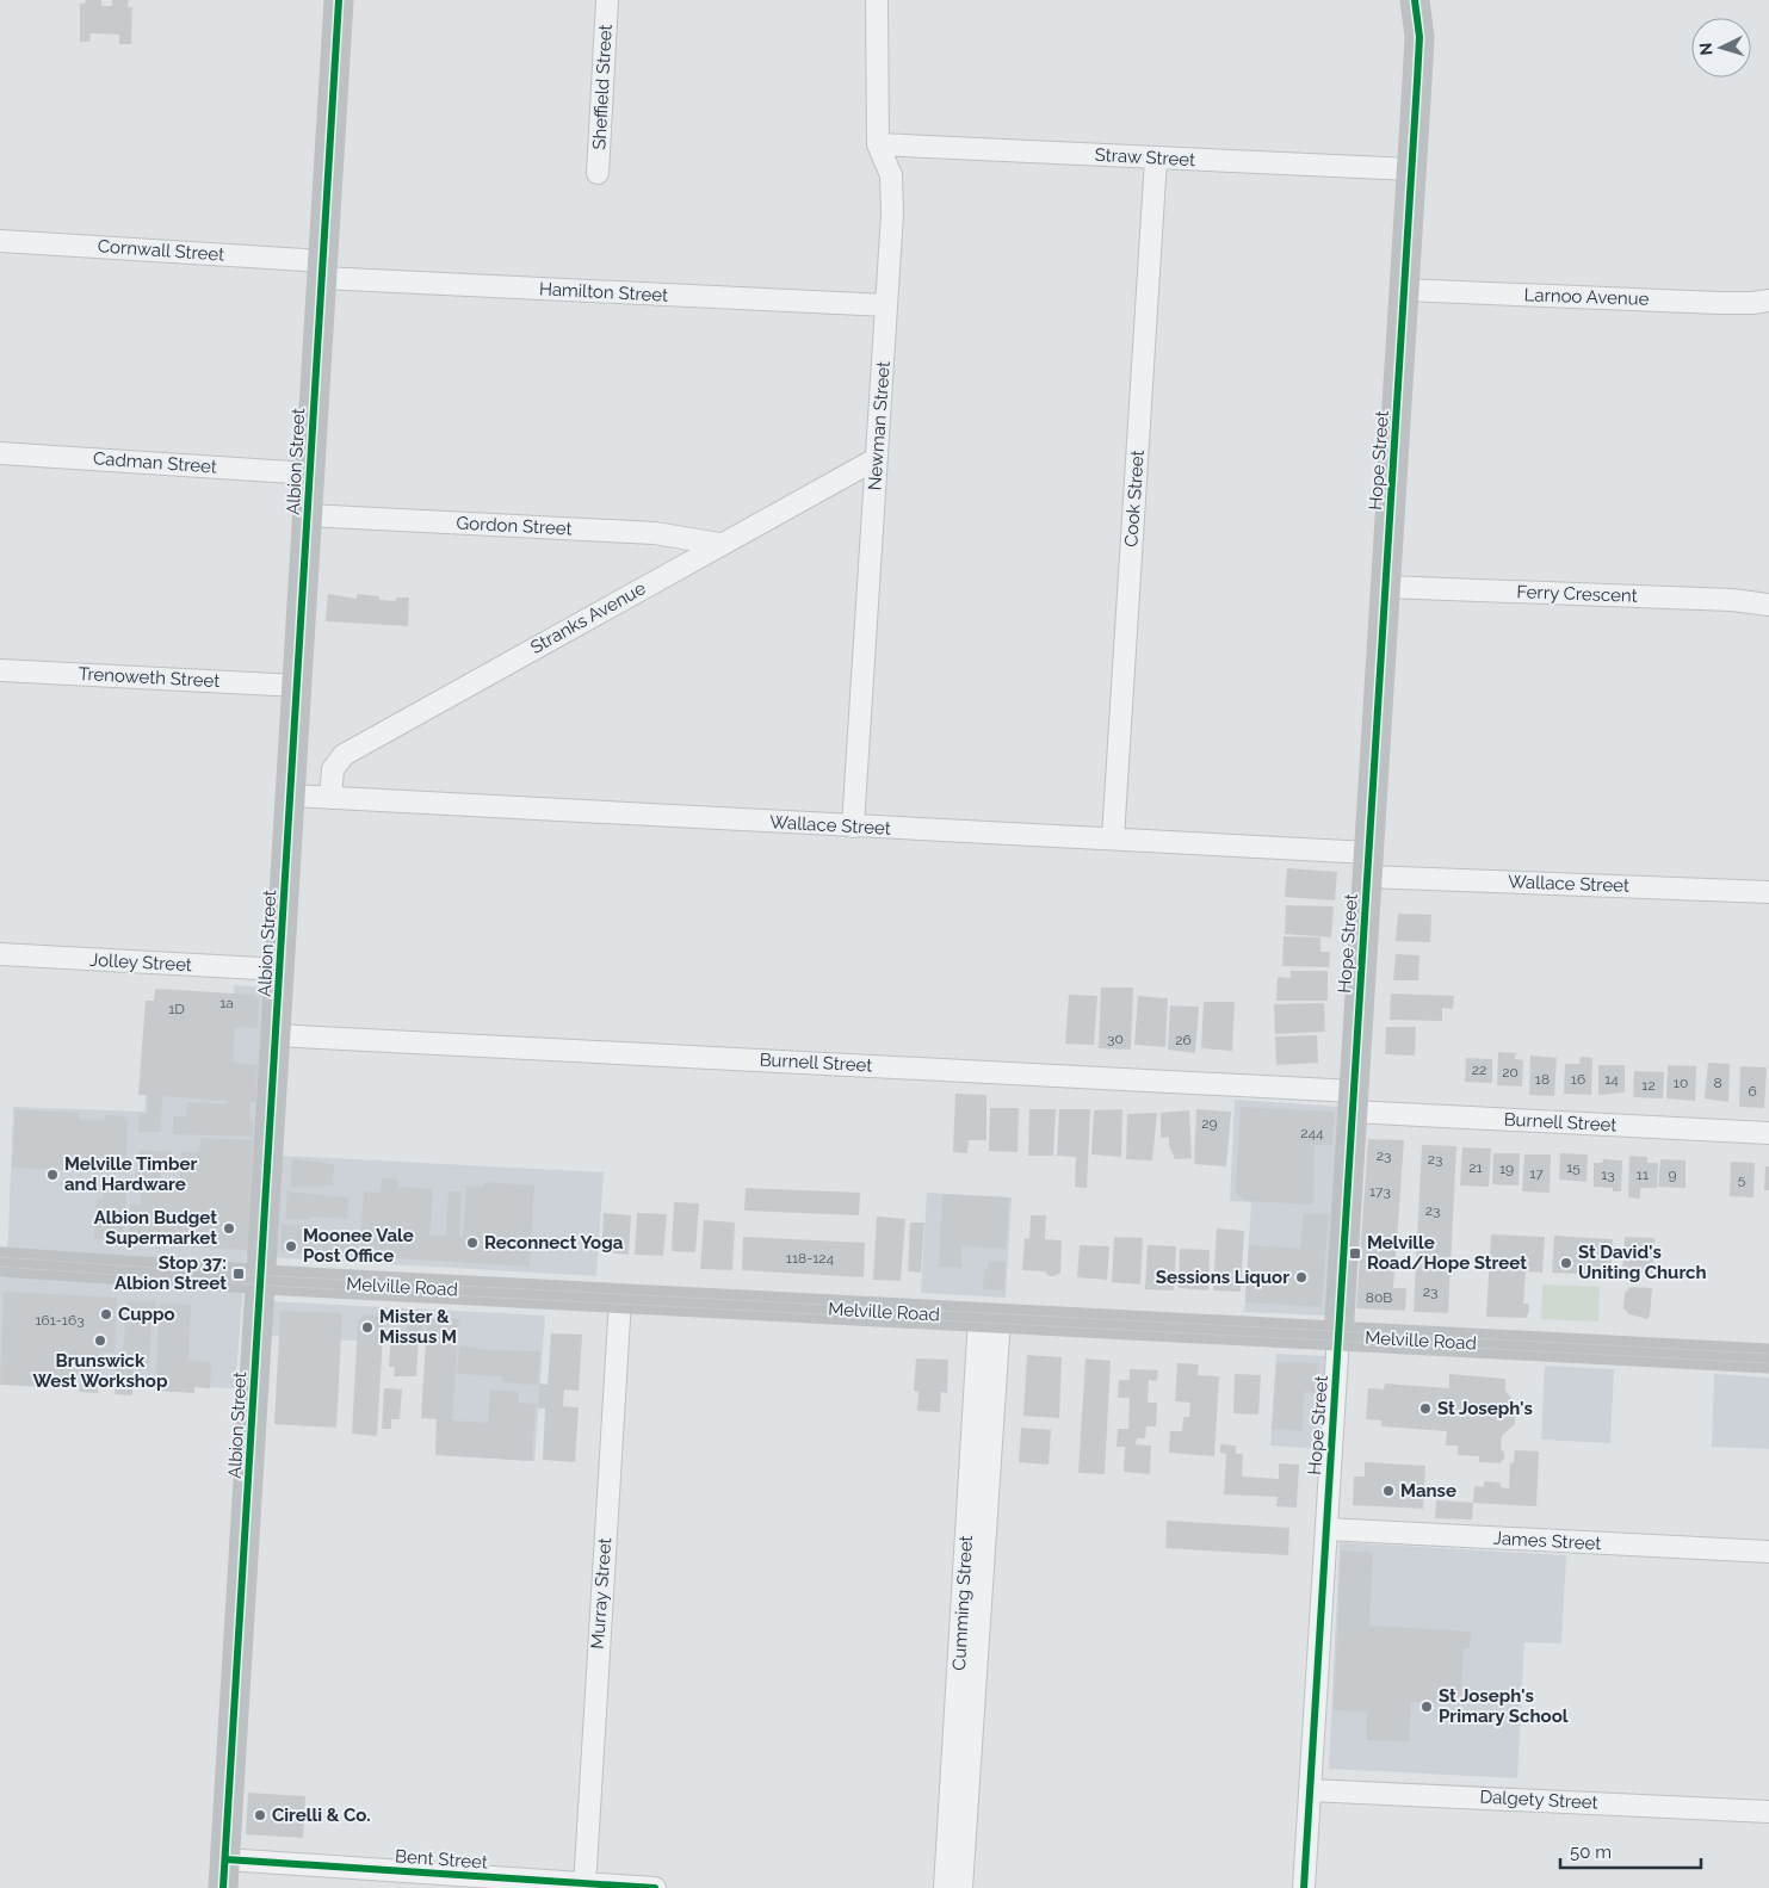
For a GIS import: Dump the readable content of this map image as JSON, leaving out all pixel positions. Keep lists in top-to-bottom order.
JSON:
{
  "streets": {
    "street": [
      "Sheffield Street",
      "Straw Street",
      "Cornwall Street",
      "Hamilton Street",
      "Larnoo Avenue",
      "Newman Street",
      "Hope Street",
      "Albion Street",
      "Cadman Street",
      "Cook Street",
      "Gordon Street",
      "Ferry Crescent",
      "Stranks Avenue",
      "Trenoweth Street",
      "Wallace Street",
      "Jolley Street",
      "Burnell Street",
      "Melville Road",
      "James Street",
      "Murray Street",
      "Cumming Street",
      "Dalgety Street",
      "Bent Street"
    ]
  },
  "crossings": [
    ["Straw Street", "Newman Street"],
    ["Straw Street", "Hope Street"],
    ["Straw Street", "Cook Street"],
    ["Cornwall Street", "Hamilton Street"],
    ["Cornwall Street", "Albion Street"],
    ["Hamilton Street", "Newman Street"],
    ["Hamilton Street", "Albion Street"],
    ["Larnoo Avenue", "Hope Street"],
    ["Newman Street", "Stranks Avenue"],
    ["Newman Street", "Wallace Street"],
    ["Hope Street", "Ferry Crescent"],
    ["Hope Street", "Wallace Street"],
    ["Hope Street", "Burnell Street"],
    ["Hope Street", "Melville Road"],
    ["Hope Street", "James Street"],
    ["Hope Street", "Dalgety Street"],
    ["Albion Street", "Cadman Street"],
    ["Albion Street", "Gordon Street"],
    ["Albion Street", "Trenoweth Street"],
    ["Albion Street", "Wallace Street"],
    ["Albion Street", "Jolley Street"],
    ["Albion Street", "Burnell Street"],
    ["Albion Street", "Melville Road"],
    ["Albion Street", "Bent Street"],
    ["Cook Street", "Wallace Street"],
    ["Gordon Street", "Stranks Avenue"],
    ["Stranks Avenue", "Wallace Street"],
    ["Melville Road", "Murray Street"],
    ["Melville Road", "Cumming Street"],
    ["Murray Street", "Bent Street"]
  ],
  "places": {
    "other": [
      "Melville Timber and Hardware",
      "Albion Budget Supermarket",
      "Reconnect Yoga",
      "Moonee Vale Post Office",
      "St David's Uniting Church",
      "Sessions Liquor",
      "Cuppo",
      "Mister & Missus M",
      "Brunswick West Workshop",
      "St Joseph's",
      "Manse",
      "St Joseph's Primary School",
      "Cirelli & Co."
    ],
    "transit": ["Melville Road/Hope Street", "Stop 37: Albion Street"]
  },
  "house_numbers": [
    "1a",
    "1D",
    "30",
    "26",
    "22",
    "20",
    "18",
    "16",
    "14",
    "10",
    "8",
    "12",
    "6",
    "29",
    "244",
    "23",
    "23",
    "21",
    "15",
    "19",
    "17",
    "13",
    "11",
    "9",
    "5",
    "173",
    "23",
    "118-124",
    "23",
    "80B",
    "161-163"
  ],
  "scale_bar": "50 m",
  "north": "left"
}
